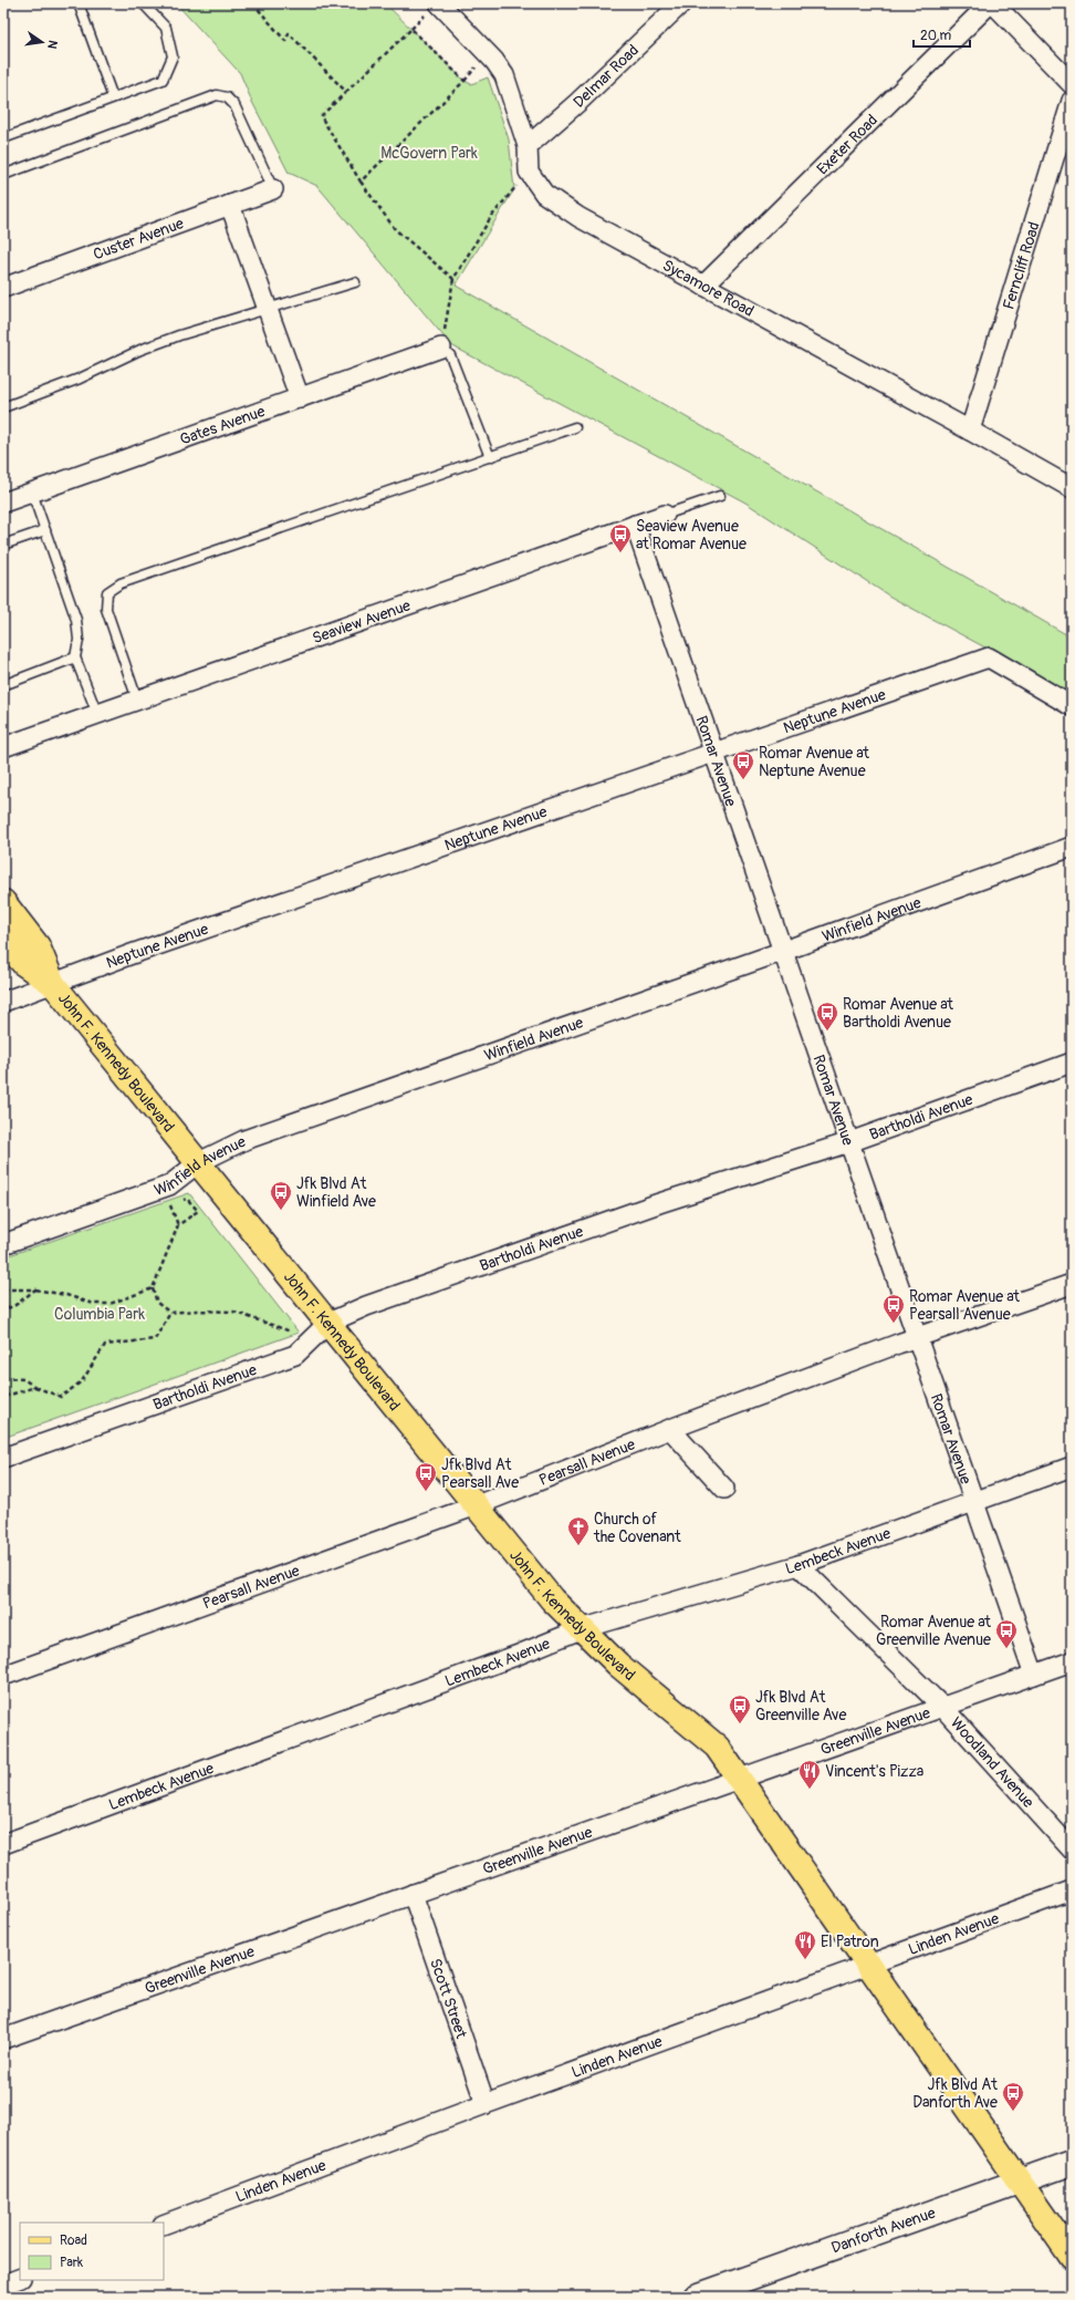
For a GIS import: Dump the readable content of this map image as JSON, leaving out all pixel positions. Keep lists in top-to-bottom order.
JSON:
{
  "streets": {
    "main road": ["John F. Kennedy Boulevard", "Danforth Avenue"],
    "street": [
      "Delmar Road",
      "Exeter Road",
      "Custer Avenue",
      "Ferncliff Road",
      "Sycamore Road",
      "Gates Avenue",
      "Seaview Avenue",
      "Neptune Avenue",
      "Romar Avenue",
      "Winfield Avenue",
      "Bartholdi Avenue",
      "Pearsall Avenue",
      "Lembeck Avenue",
      "Greenville Avenue",
      "Woodland Avenue",
      "Linden Avenue",
      "Scott Street"
    ]
  },
  "crossings": [
    ["Exeter Road", "Sycamore Road"],
    ["Ferncliff Road", "Sycamore Road"],
    ["Seaview Avenue", "Romar Avenue"],
    ["Neptune Avenue", "Romar Avenue"],
    ["Neptune Avenue", "John F. Kennedy Boulevard"],
    ["Romar Avenue", "Winfield Avenue"],
    ["Romar Avenue", "Bartholdi Avenue"],
    ["Romar Avenue", "Pearsall Avenue"],
    ["Romar Avenue", "Lembeck Avenue"],
    ["Romar Avenue", "Greenville Avenue"],
    ["Winfield Avenue", "John F. Kennedy Boulevard"],
    ["John F. Kennedy Boulevard", "Bartholdi Avenue"],
    ["John F. Kennedy Boulevard", "Pearsall Avenue"],
    ["John F. Kennedy Boulevard", "Lembeck Avenue"],
    ["John F. Kennedy Boulevard", "Greenville Avenue"],
    ["John F. Kennedy Boulevard", "Linden Avenue"],
    ["John F. Kennedy Boulevard", "Danforth Avenue"],
    ["Lembeck Avenue", "Woodland Avenue"],
    ["Greenville Avenue", "Woodland Avenue"],
    ["Greenville Avenue", "Scott Street"],
    ["Linden Avenue", "Scott Street"]
  ],
  "parks": ["McGovern Park", "Columbia Park"],
  "places": {
    "bus stop": [
      "Seaview Avenue at Romar Avenue",
      "Romar Avenue at Neptune Avenue",
      "Romar Avenue at Bartholdi Avenue",
      "Jfk Blvd At Winfield Ave",
      "Romar Avenue at Pearsall Avenue",
      "Jfk Blvd At Pearsall Ave",
      "Romar Avenue at Greenville Avenue",
      "Jfk Blvd At Greenville Ave",
      "Jfk Blvd At Danforth Ave"
    ],
    "church": ["Church of the Covenant"],
    "restaurant": ["Vincent's Pizza", "El Patron"]
  },
  "legend": ["Road", "Park"],
  "scale_bar": "20 m",
  "north": "right"
}
